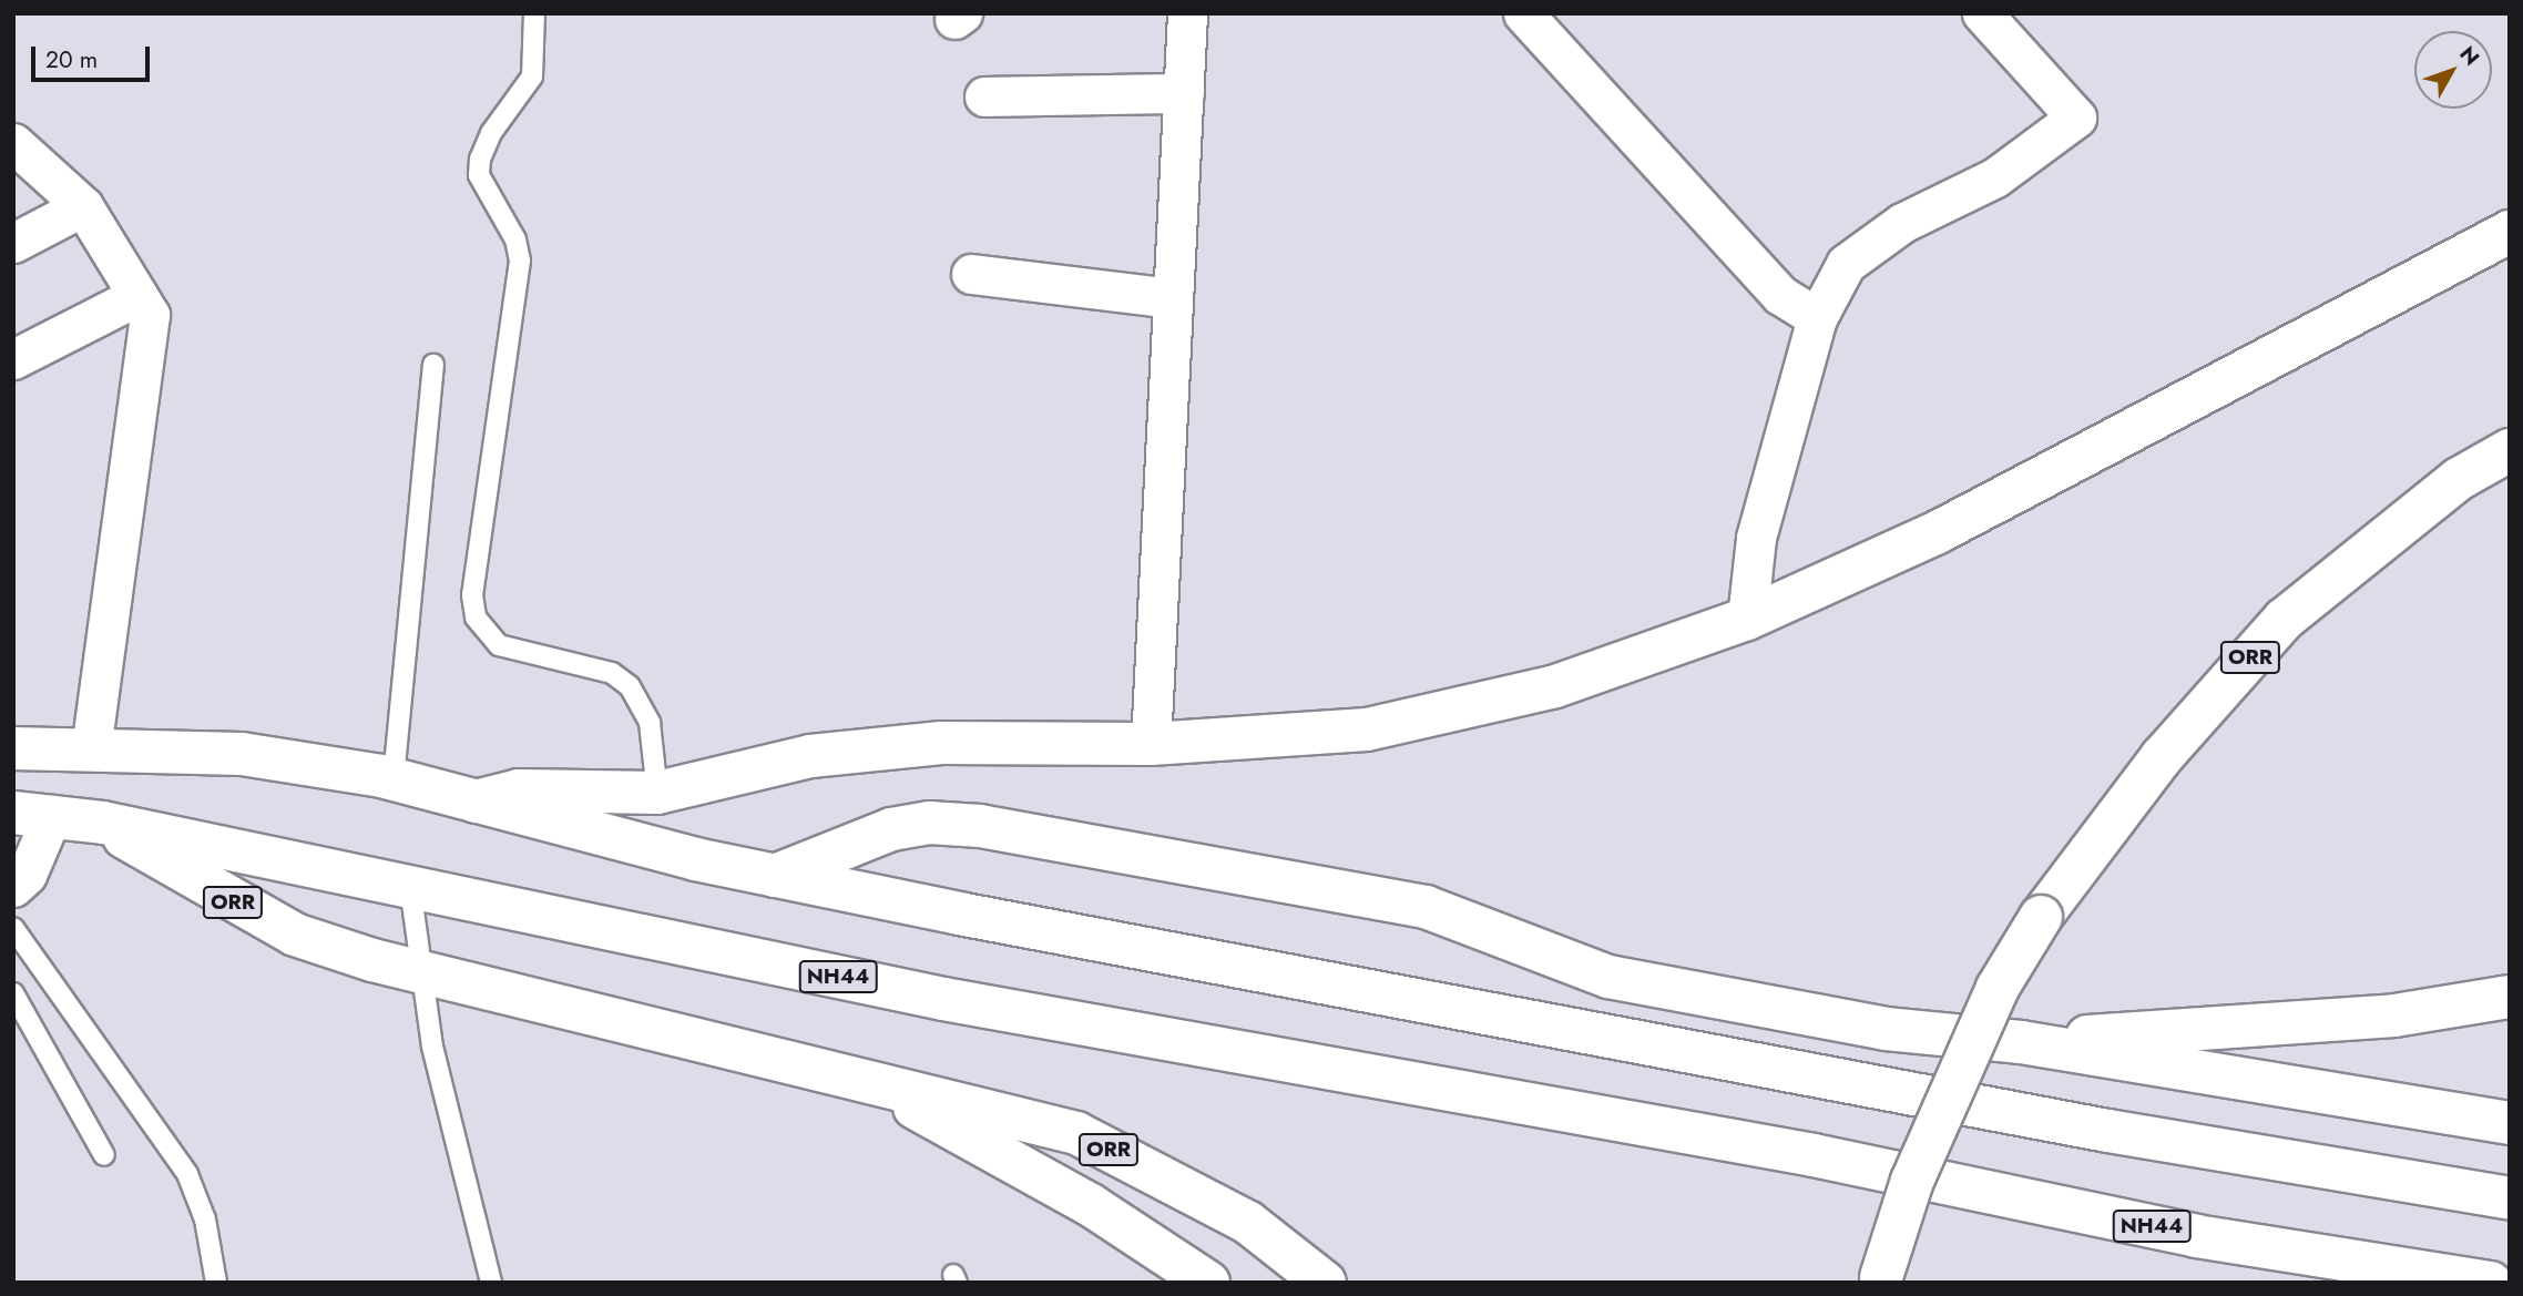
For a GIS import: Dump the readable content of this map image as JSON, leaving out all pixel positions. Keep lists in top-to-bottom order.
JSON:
{
  "streets": {
    "main road": ["ORR", "NH44"]
  },
  "crossings": [
    ["ORR", "NH44"]
  ],
  "scale_bar": "20 m",
  "north": "top right"
}
